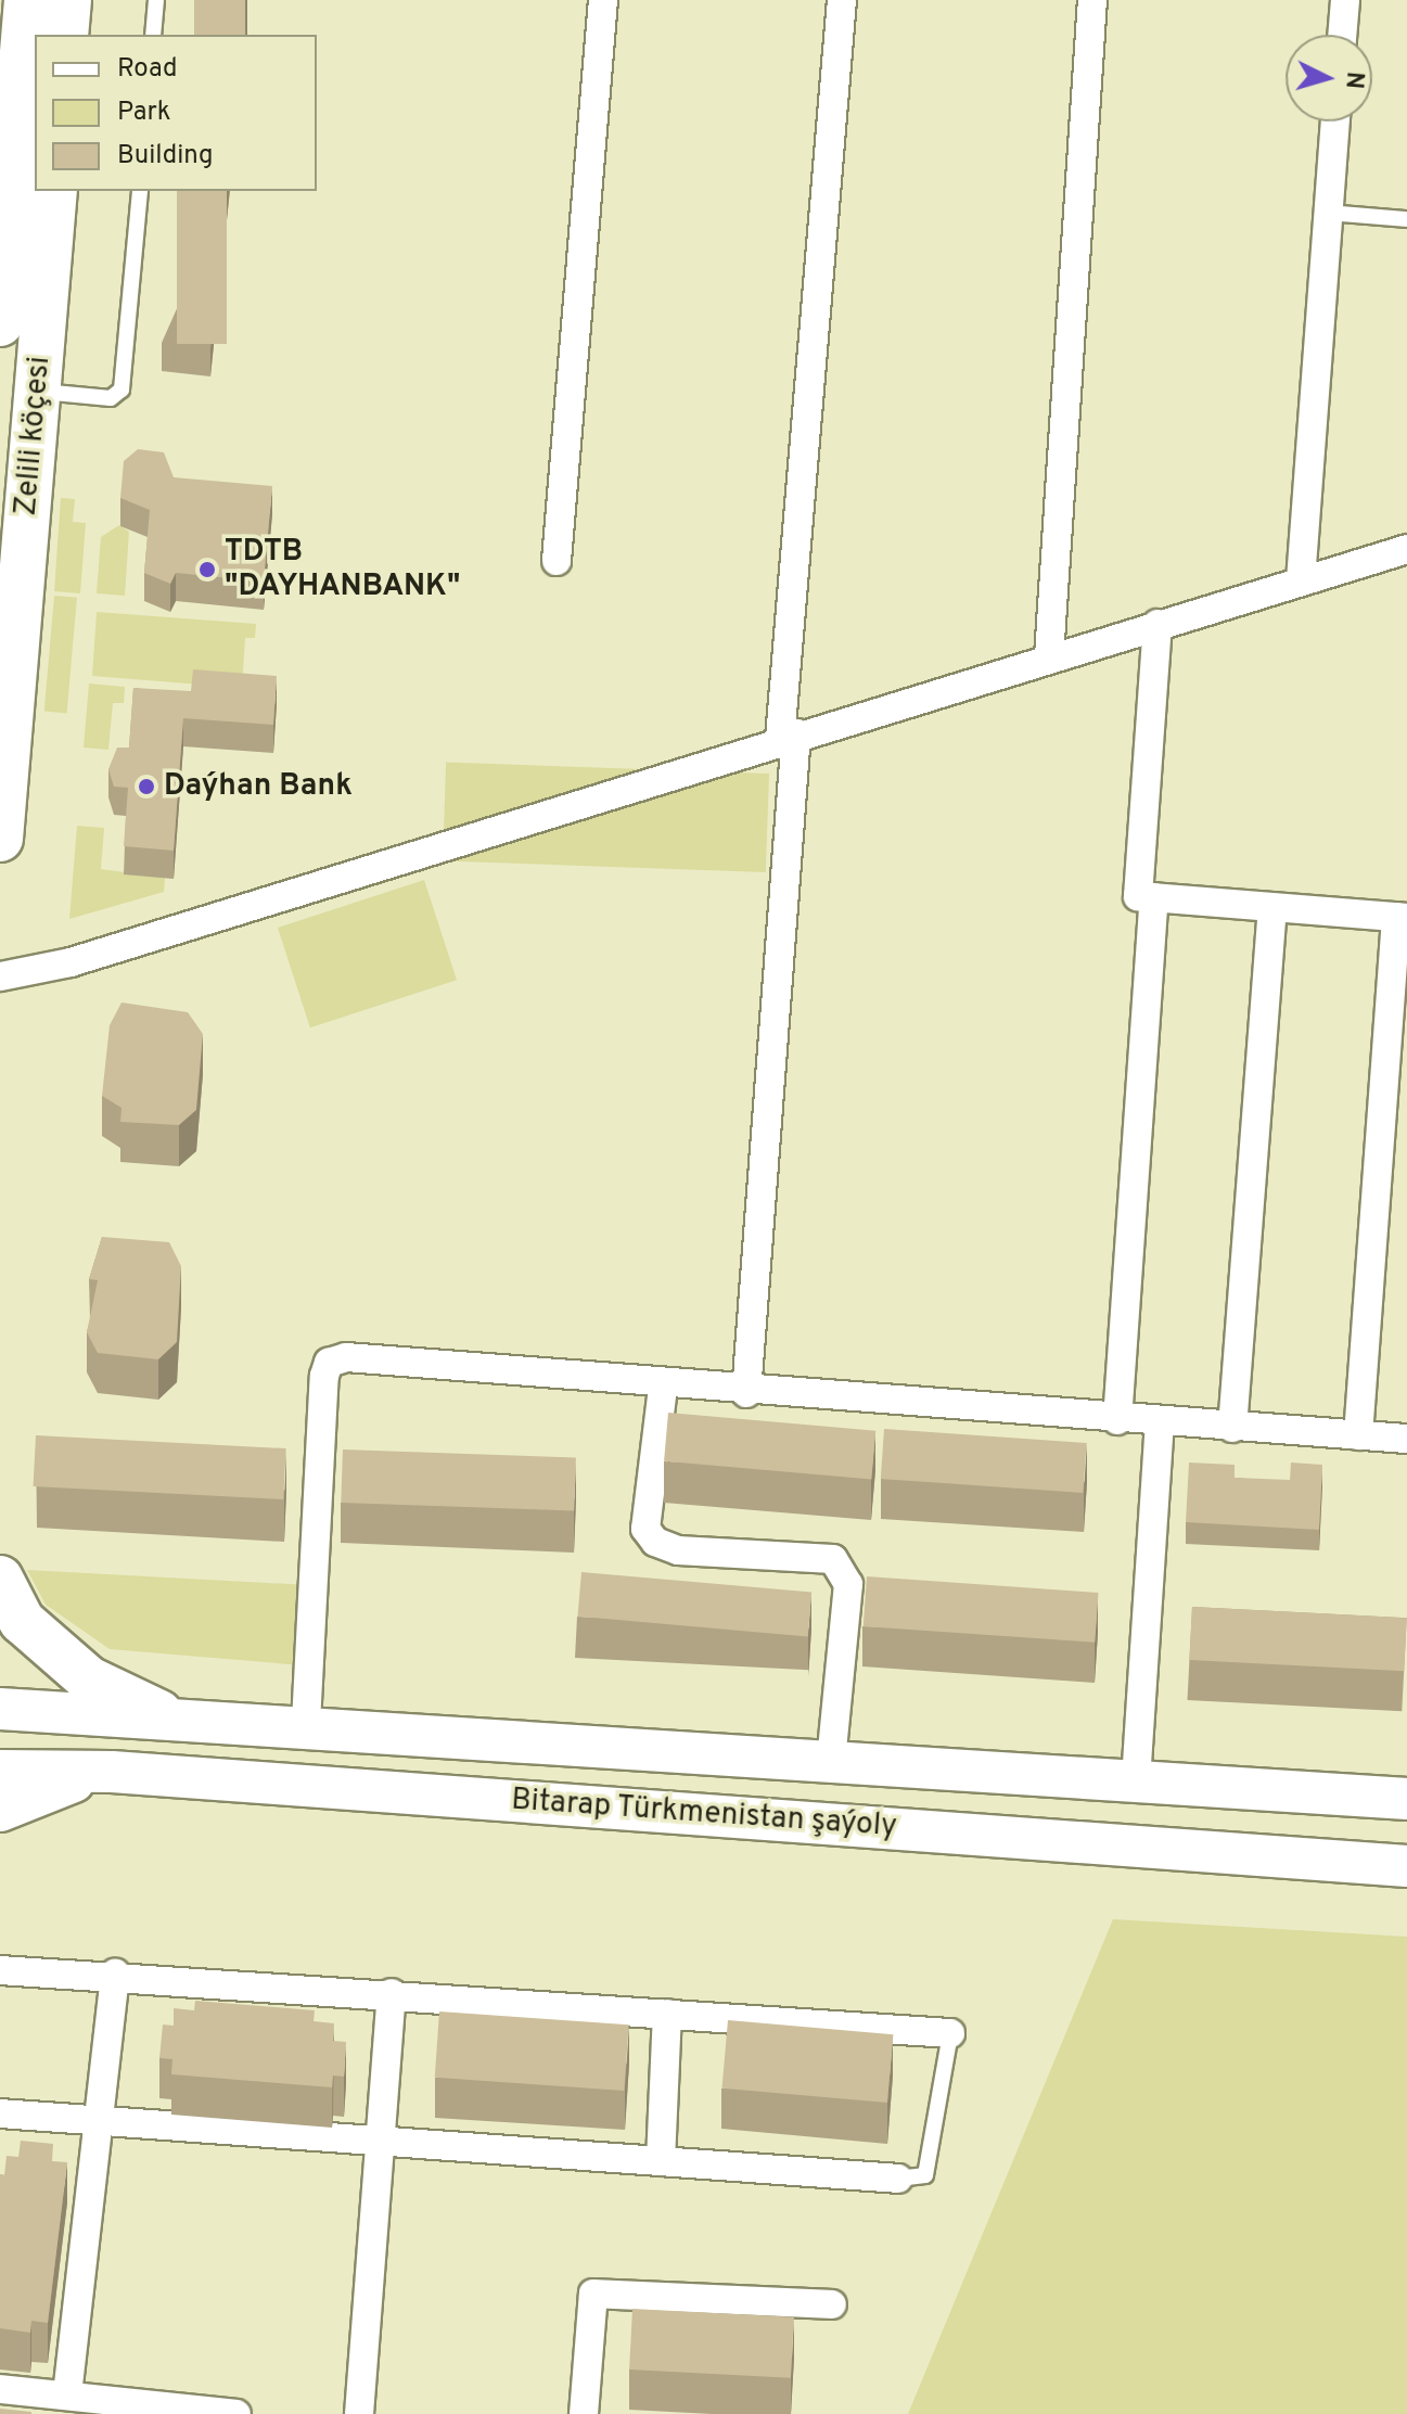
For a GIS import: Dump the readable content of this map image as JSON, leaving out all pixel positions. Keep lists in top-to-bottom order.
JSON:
{
  "streets": {
    "main road": ["Zelili köçesi", "Bitarap Türkmenistan şaýoly"]
  },
  "places": ["TDTB \"DAYHANBANK\"", "Daýhan Bank"],
  "legend": ["Road", "Park", "Building"],
  "north": "right"
}
